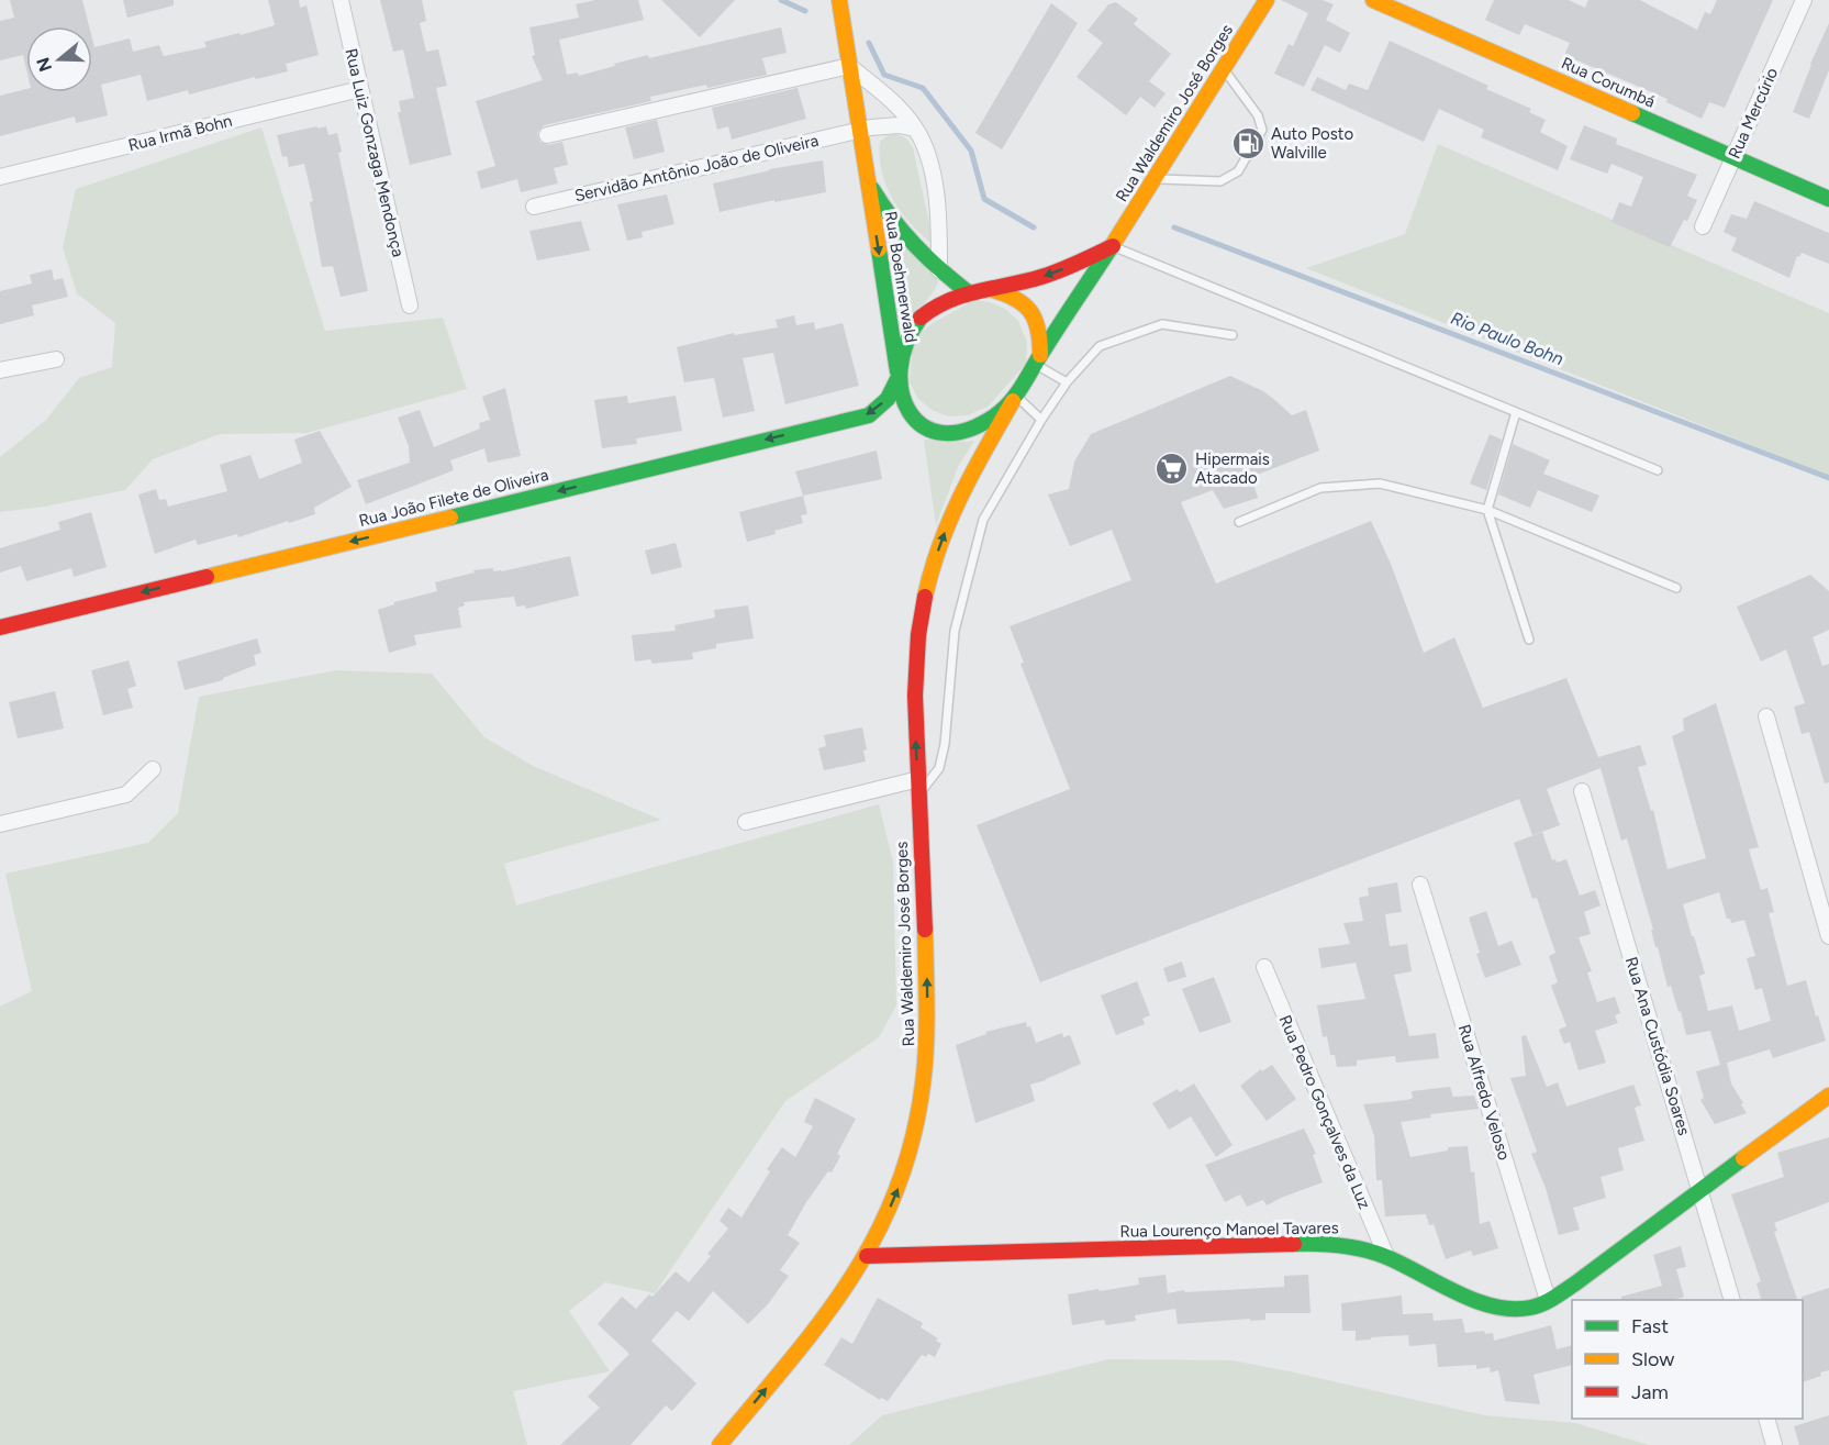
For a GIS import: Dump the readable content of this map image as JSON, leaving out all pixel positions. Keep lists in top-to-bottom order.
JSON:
{
  "streets": {
    "main road": [
      "Rua Corumbá",
      "Rua Waldemiro José Borges",
      "Rua Boehmerwald",
      "Rua João Filete de Oliveira",
      "Rua Lourenço Manoel Tavares"
    ],
    "street": [
      "Rua Mercúrio",
      "Rua Irmã Bohn",
      "Rua Luiz Gonzaga Mendonça",
      "Servidão Antônio João de Oliveira",
      "Rua Ana Custódia Soares",
      "Rua Alfredo Veloso",
      "Rua Pedro Gonçalves da Luz"
    ]
  },
  "crossings": [
    ["Rua Corumbá", "Rua Mercúrio"],
    ["Rua Waldemiro José Borges", "Rua Boehmerwald"],
    ["Rua Waldemiro José Borges", "Rua João Filete de Oliveira"],
    ["Rua Waldemiro José Borges", "Rua Lourenço Manoel Tavares"],
    ["Rua Irmã Bohn", "Rua Luiz Gonzaga Mendonça"],
    ["Servidão Antônio João de Oliveira", "Rua Boehmerwald"],
    ["Rua Boehmerwald", "Rua João Filete de Oliveira"],
    ["Rua Ana Custódia Soares", "Rua Lourenço Manoel Tavares"],
    ["Rua Alfredo Veloso", "Rua Lourenço Manoel Tavares"],
    ["Rua Pedro Gonçalves da Luz", "Rua Lourenço Manoel Tavares"]
  ],
  "one_way": ["Rua Waldemiro José Borges", "Rua Boehmerwald", "Rua João Filete de Oliveira"],
  "water": ["Rio Paulo Bohn"],
  "places": {
    "fuel station": ["Auto Posto Walville"],
    "supermarket": ["Hipermais Atacado"]
  },
  "legend": ["Fast", "Slow", "Jam"],
  "north": "left"
}
